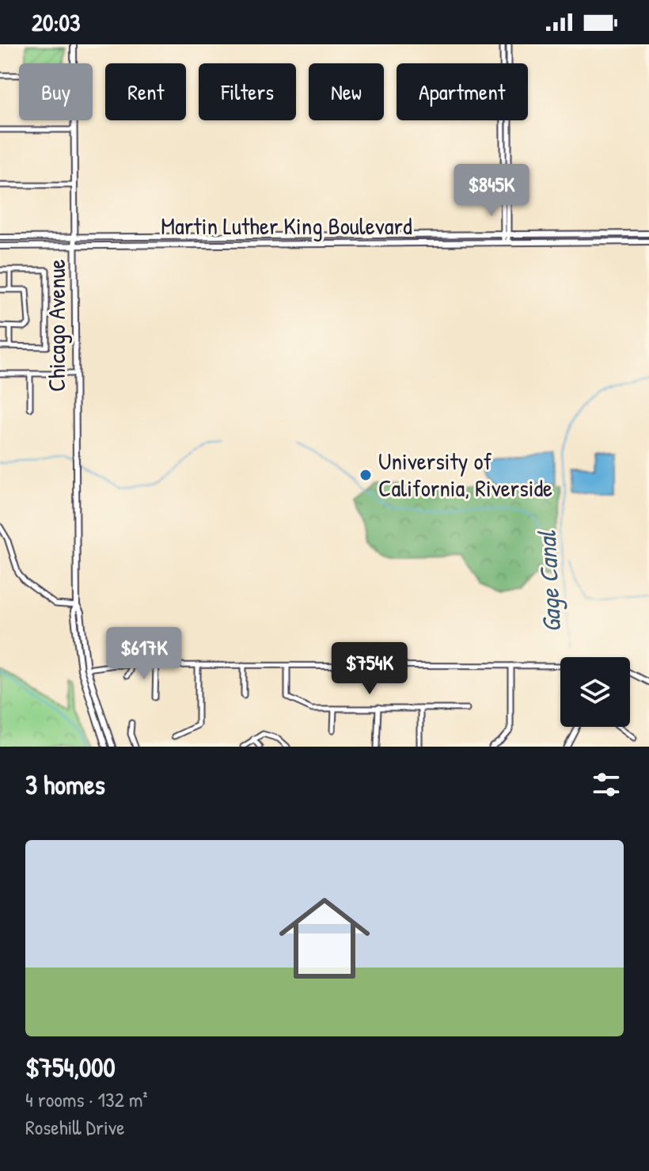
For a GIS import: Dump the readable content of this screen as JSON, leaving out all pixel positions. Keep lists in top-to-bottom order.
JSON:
{
  "streets": {
    "main road": ["Martin Luther King Boulevard", "Chicago Avenue"]
  },
  "crossings": [
    ["Martin Luther King Boulevard", "Chicago Avenue"]
  ],
  "water": ["Gage Canal"],
  "places": ["University of California, Riverside"],
  "page": {
    "status": "20:03",
    "chip": [
      "Buy",
      "Rent",
      "Filters",
      "New",
      "Apartment"
    ],
    "price": ["$845K", "$617K", "$754K"],
    "heading": "3 homes",
    "list": [
      {
        "name": "$754,000",
        "note": "4 rooms · 132 m² · Rosehill Drive"
      }
    ]
  }
}
